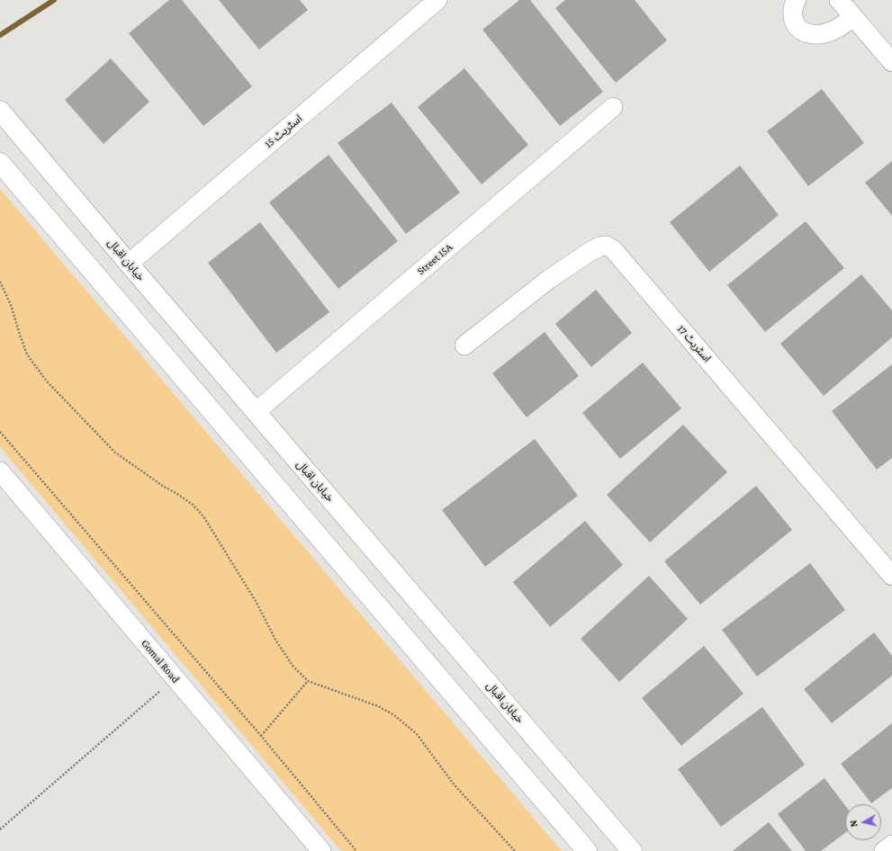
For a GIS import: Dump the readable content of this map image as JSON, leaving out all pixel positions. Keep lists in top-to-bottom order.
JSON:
{
  "streets": {
    "main road": ["خیابان اقبال"],
    "street": [
      "اسٹریٹ 15",
      "Street 15A",
      "اسٹریٹ 17",
      "Gomal Road"
    ]
  },
  "crossings": [
    ["اسٹریٹ 15", "خیابان اقبال"],
    ["Street 15A", "خیابان اقبال"]
  ],
  "north": "left"
}
